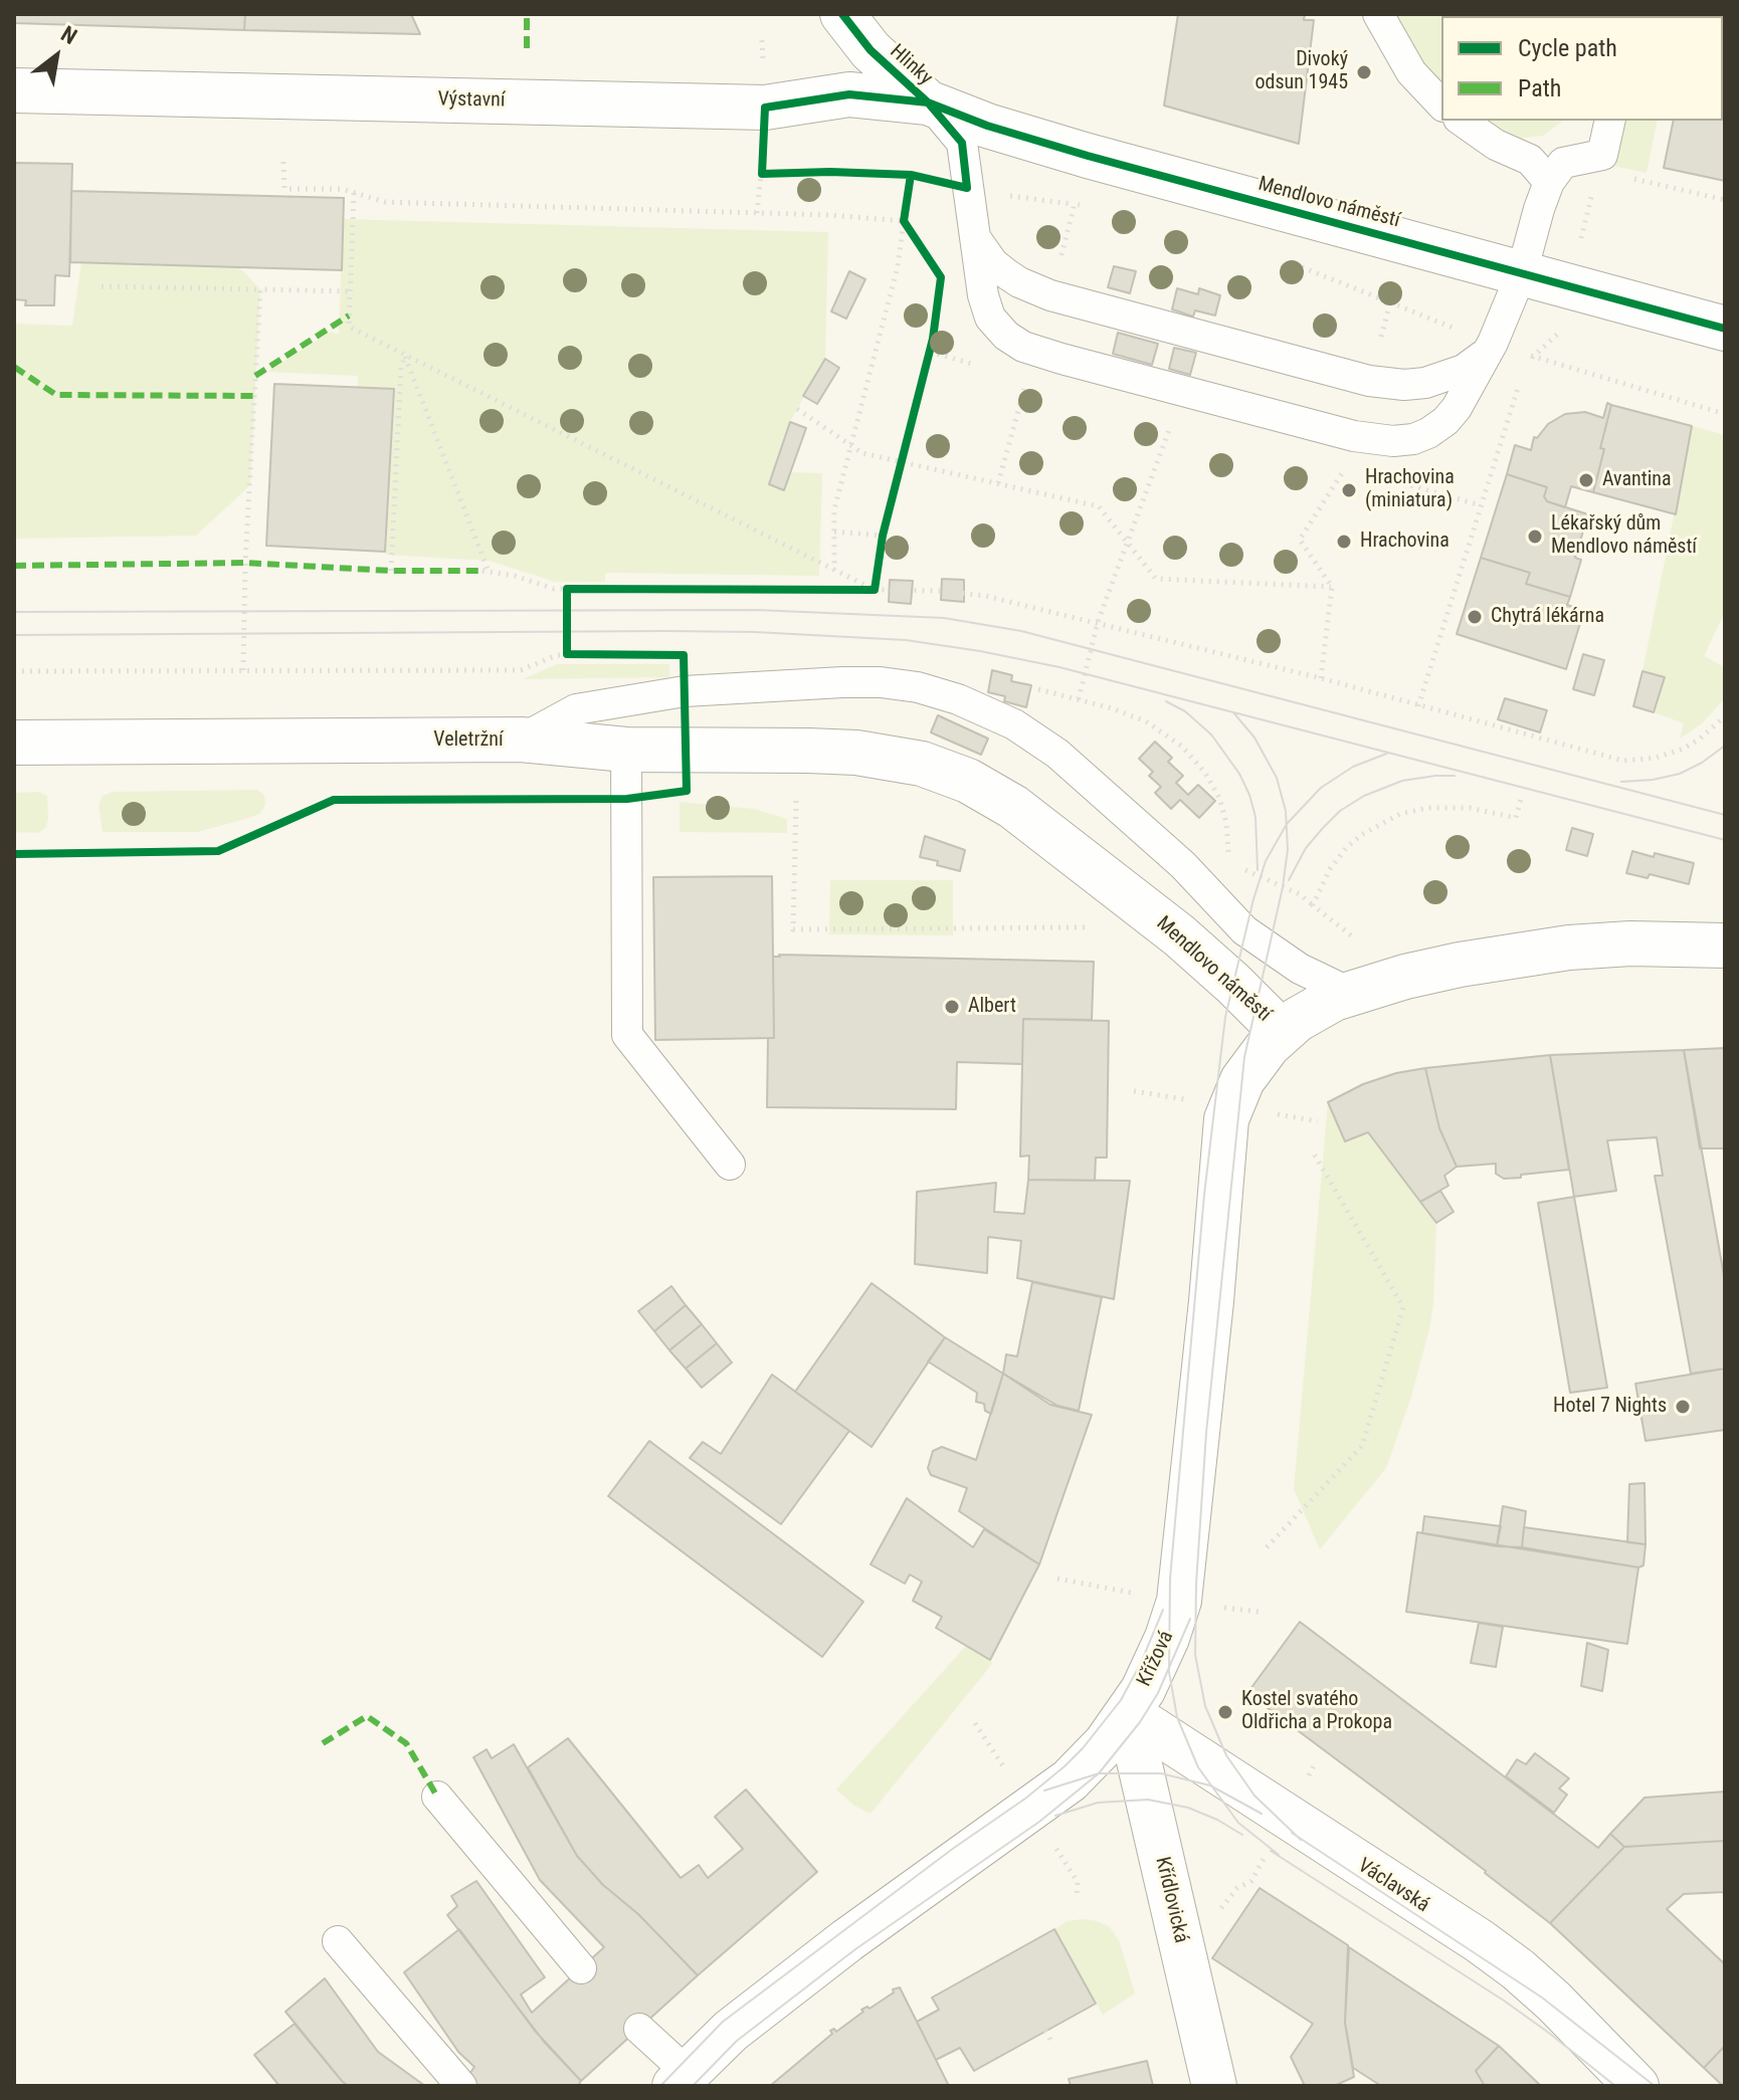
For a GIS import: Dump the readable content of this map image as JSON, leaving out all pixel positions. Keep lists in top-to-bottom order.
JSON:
{
  "streets": {
    "street": [
      "Hlinky",
      "Výstavní",
      "Mendlovo náměstí",
      "Veletržní",
      "Křížová",
      "Václavská",
      "Křídlovická"
    ]
  },
  "crossings": [
    ["Hlinky", "Výstavní"],
    ["Hlinky", "Mendlovo náměstí"],
    ["Výstavní", "Mendlovo náměstí"],
    ["Mendlovo náměstí", "Veletržní"],
    ["Mendlovo náměstí", "Křížová"],
    ["Křížová", "Václavská"],
    ["Křížová", "Křídlovická"],
    ["Václavská", "Křídlovická"]
  ],
  "places": [
    "Divoký odsun 1945",
    "Avantina",
    "Hrachovina (miniatura)",
    "Lékařský dům Mendlovo náměstí",
    "Hrachovina",
    "Chytrá lékárna",
    "Albert",
    "Hotel 7 Nights",
    "Kostel svatého Oldřicha a Prokopa"
  ],
  "legend": ["Cycle path", "Path"],
  "north": "top right"
}
